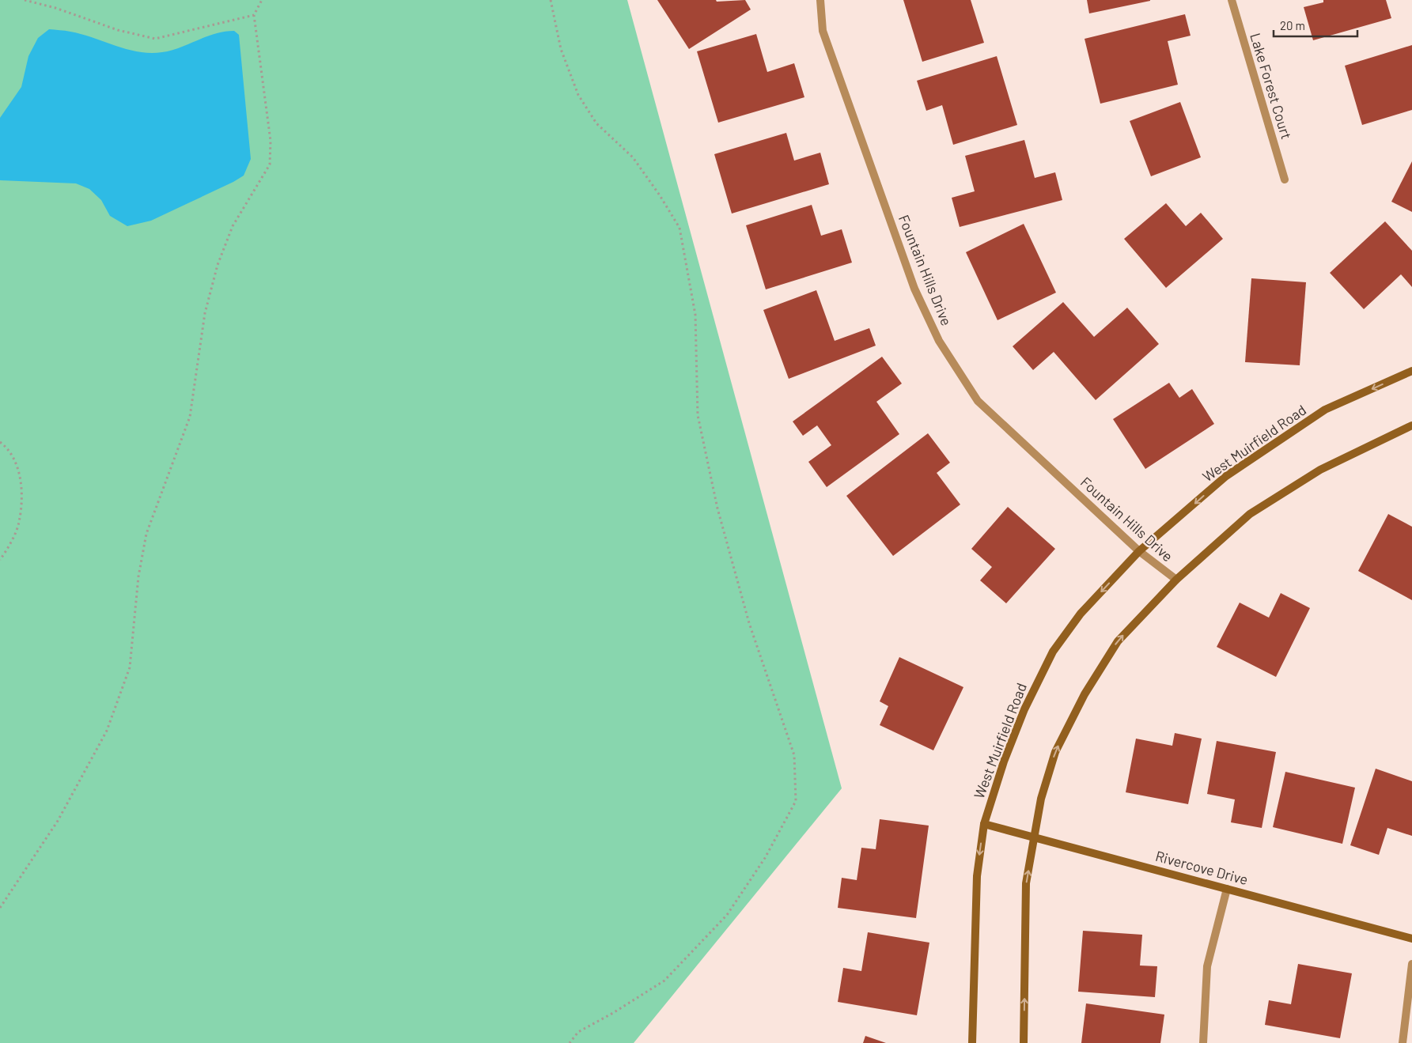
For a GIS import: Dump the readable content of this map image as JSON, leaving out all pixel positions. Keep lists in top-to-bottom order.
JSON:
{
  "streets": {
    "street": [
      "Lake Forest Court",
      "Fountain Hills Drive",
      "West Muirfield Road",
      "Rivercove Drive"
    ]
  },
  "crossings": [
    ["Fountain Hills Drive", "West Muirfield Road"],
    ["West Muirfield Road", "Rivercove Drive"]
  ],
  "scale_bar": "20 m"
}
